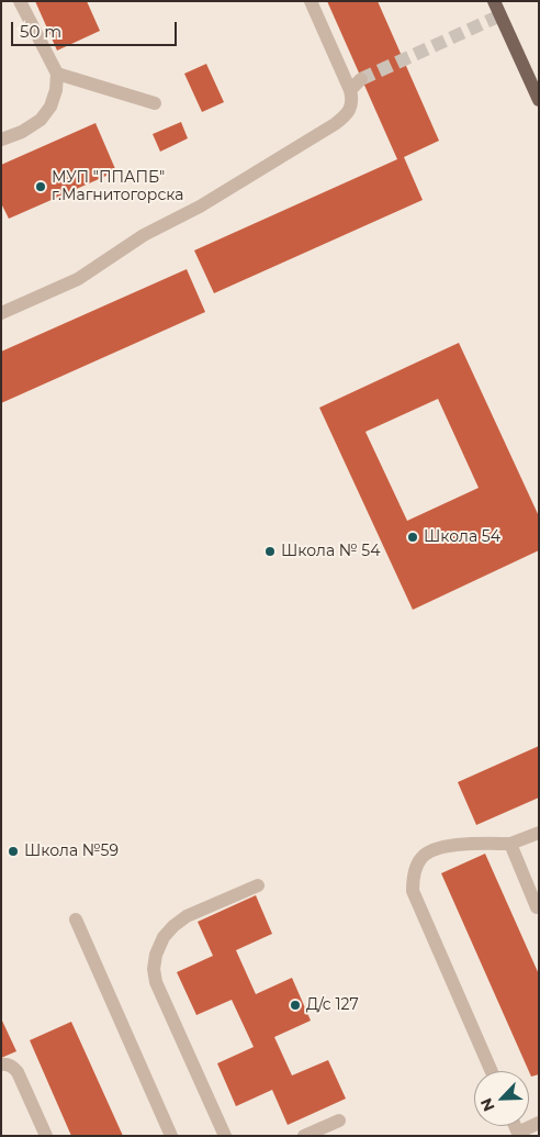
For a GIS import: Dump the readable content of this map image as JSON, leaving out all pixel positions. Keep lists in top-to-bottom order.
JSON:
{
  "places": [
    "МУП \"ППАПБ\" г.Магнитогорска",
    "Школа 54",
    "Школа № 54",
    "Школа №59",
    "Д/с 127"
  ],
  "scale_bar": "50 m",
  "north": "bottom left"
}
